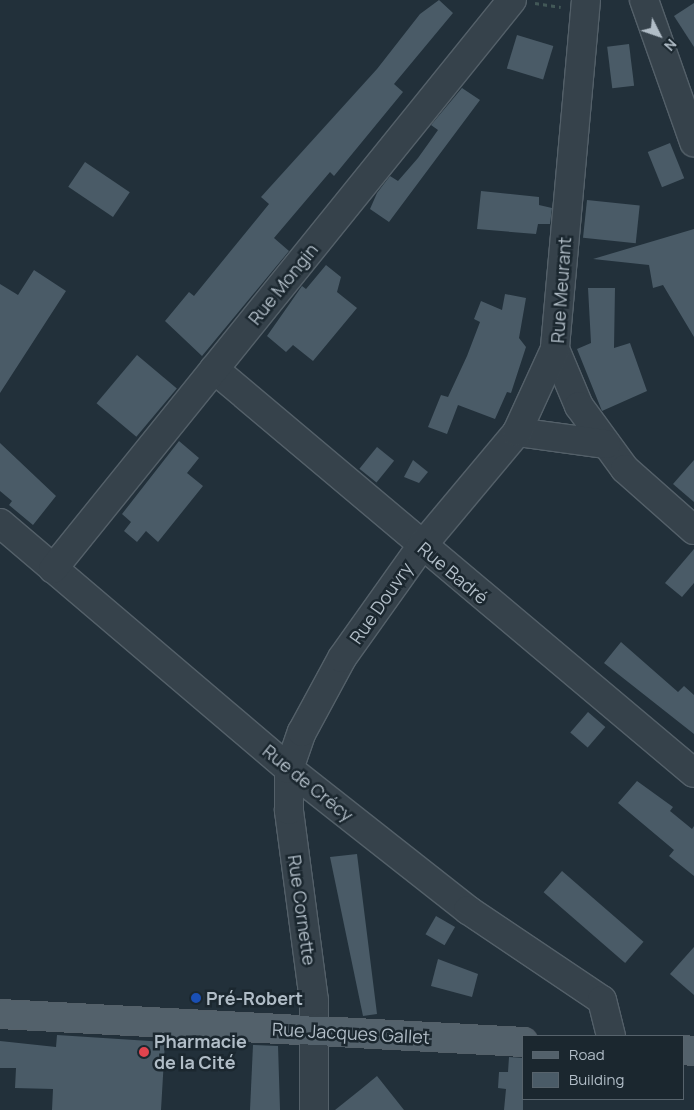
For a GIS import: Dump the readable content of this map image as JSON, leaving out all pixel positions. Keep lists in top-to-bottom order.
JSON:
{
  "streets": {
    "main road": ["Rue Jacques Gallet"],
    "street": [
      "Rue Mongin",
      "Rue Meurant",
      "Rue Badré",
      "Rue Douvry",
      "Rue de Crécy",
      "Rue Cornette"
    ]
  },
  "crossings": [
    ["Rue Mongin", "Rue Badré"],
    ["Rue Mongin", "Rue de Crécy"],
    ["Rue Meurant", "Rue Douvry"],
    ["Rue Badré", "Rue Douvry"],
    ["Rue Douvry", "Rue de Crécy"],
    ["Rue Douvry", "Rue Cornette"],
    ["Rue de Crécy", "Rue Cornette"],
    ["Rue Cornette", "Rue Jacques Gallet"]
  ],
  "places": ["Pré-Robert", "Pharmacie de la Cité"],
  "legend": ["Road", "Building"],
  "north": "bottom right"
}
